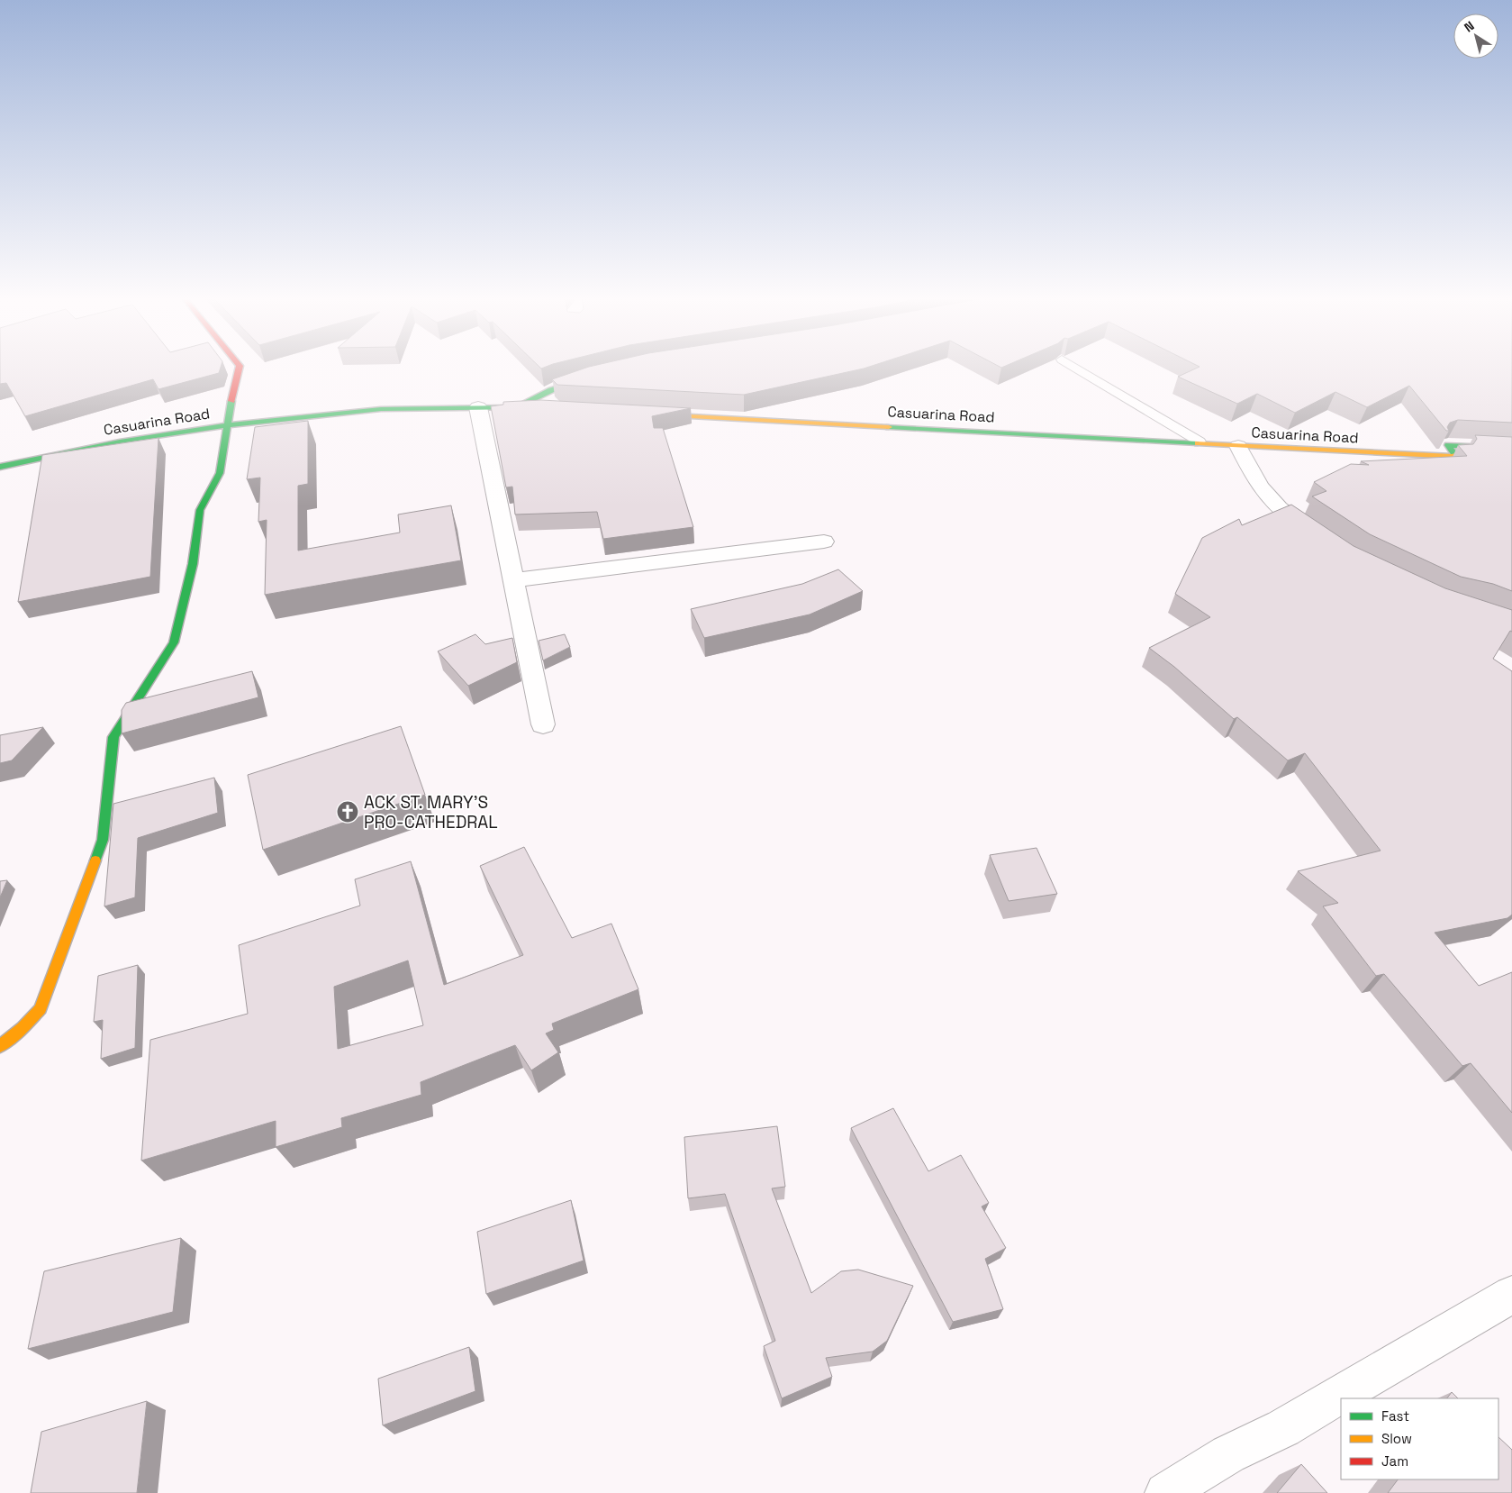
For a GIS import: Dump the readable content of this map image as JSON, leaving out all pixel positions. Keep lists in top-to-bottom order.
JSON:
{
  "streets": {
    "street": ["Casuarina Road"]
  },
  "places": {
    "church": ["ACK ST. MARY'S PRO-CATHEDRAL"]
  },
  "legend": ["Fast", "Slow", "Jam"],
  "north": "top left"
}
